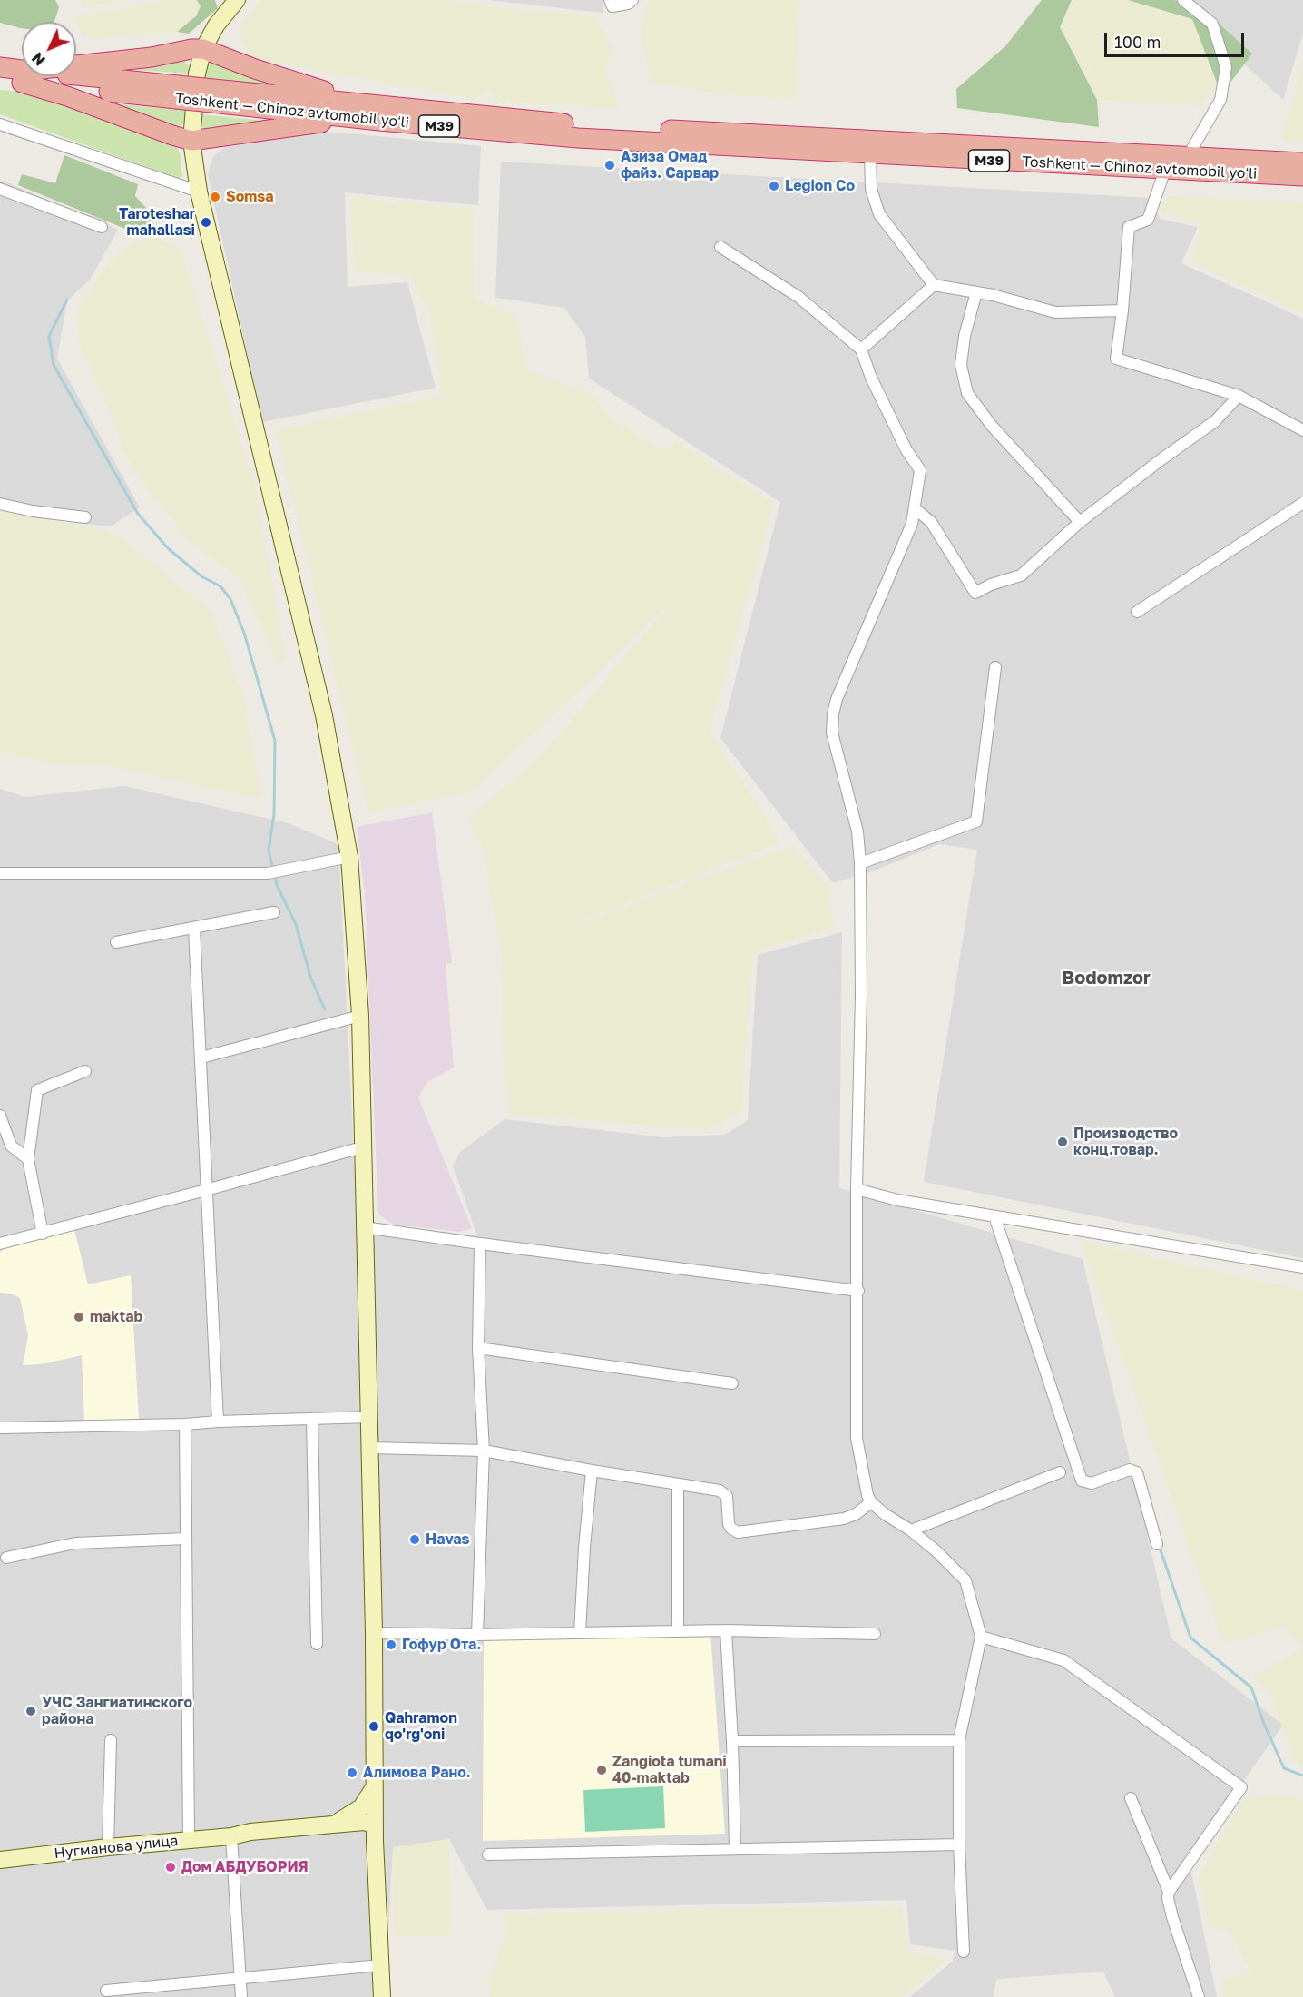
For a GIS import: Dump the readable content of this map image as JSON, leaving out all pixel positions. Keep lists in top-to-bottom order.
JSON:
{
  "streets": {
    "highway": ["Toshkent — Chinoz avtomobil yoʻli", "M39"],
    "main road": ["Нугманова улица"]
  },
  "districts": ["Bodomzor"],
  "places": [
    "Азиза Омад файз. Сарвар",
    "Legion Co",
    "Somsa",
    "Taroteshar mahallasi",
    "Производство конц.товар.",
    "maktab",
    "Havas",
    "Гофур Ота.",
    "УЧС Зангиатинского района",
    "Qahramon qo'rg'oni",
    "Zangiota tumani 40-maktab",
    "Алимова Рано.",
    "Дом АБДУБОРИЯ"
  ],
  "scale_bar": "100 m",
  "north": "bottom left"
}
